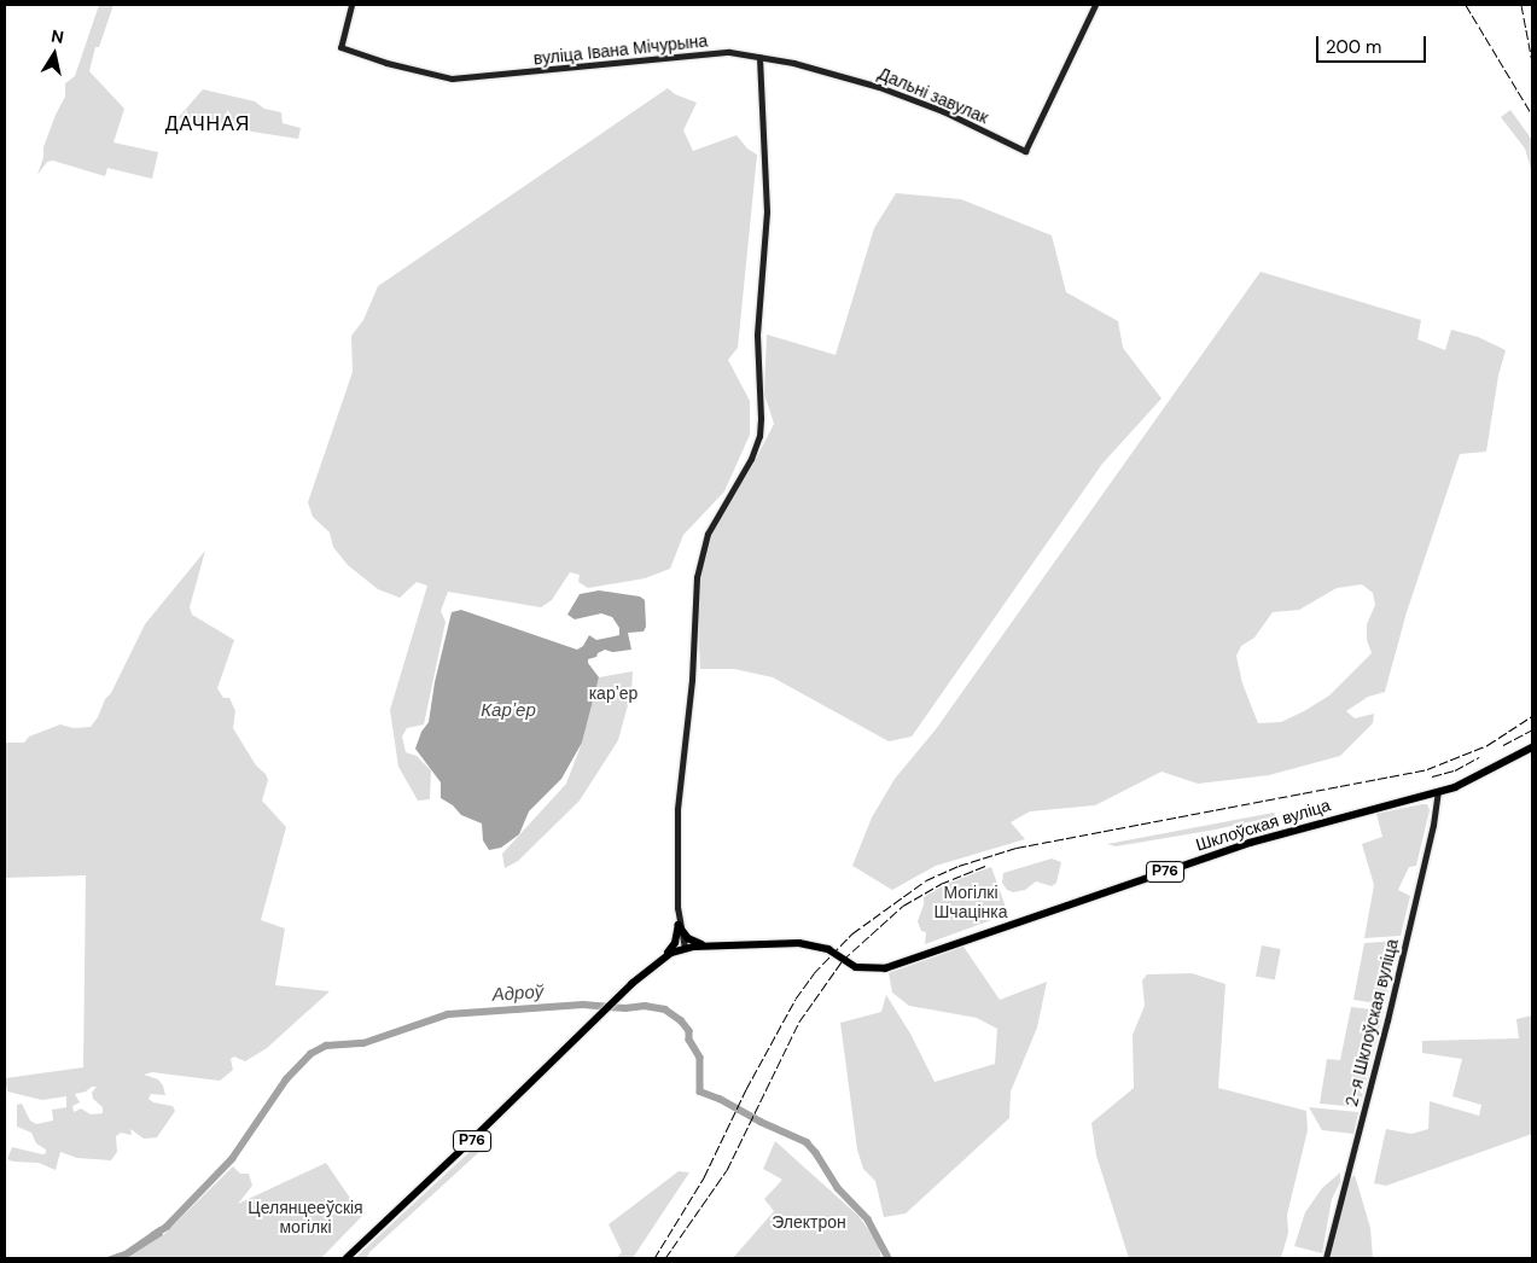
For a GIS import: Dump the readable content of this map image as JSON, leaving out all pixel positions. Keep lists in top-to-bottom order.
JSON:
{
  "streets": {
    "main road": ["Шклоўская вуліца", "Р76"],
    "street": ["вуліца Івана Мічурына", "Дальні завулак", "2-я Шклоўская вуліца"]
  },
  "crossings": [
    ["вуліца Івана Мічурына", "Дальні завулак"],
    ["Шклоўская вуліца", "Р76"],
    ["Шклоўская вуліца", "2-я Шклоўская вуліца"]
  ],
  "districts": ["ДАЧНАЯ"],
  "water": ["Карʼер", "Адроў"],
  "parks": [
    "карʼер",
    "Могілкі Шчацінка",
    "Целянцееўскія могілкі",
    "Электрон"
  ],
  "scale_bar": "200 m",
  "north": "top"
}
